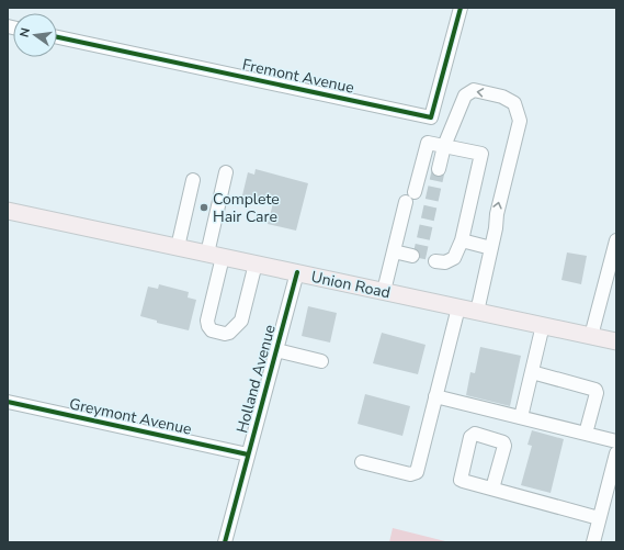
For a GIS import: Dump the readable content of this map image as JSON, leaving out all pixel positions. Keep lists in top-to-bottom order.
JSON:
{
  "streets": {
    "main road": ["Union Road"],
    "street": ["Fremont Avenue", "Holland Avenue", "Greymont Avenue"]
  },
  "crossings": [
    ["Union Road", "Holland Avenue"],
    ["Holland Avenue", "Greymont Avenue"]
  ],
  "places": ["Complete Hair Care"],
  "north": "left"
}
